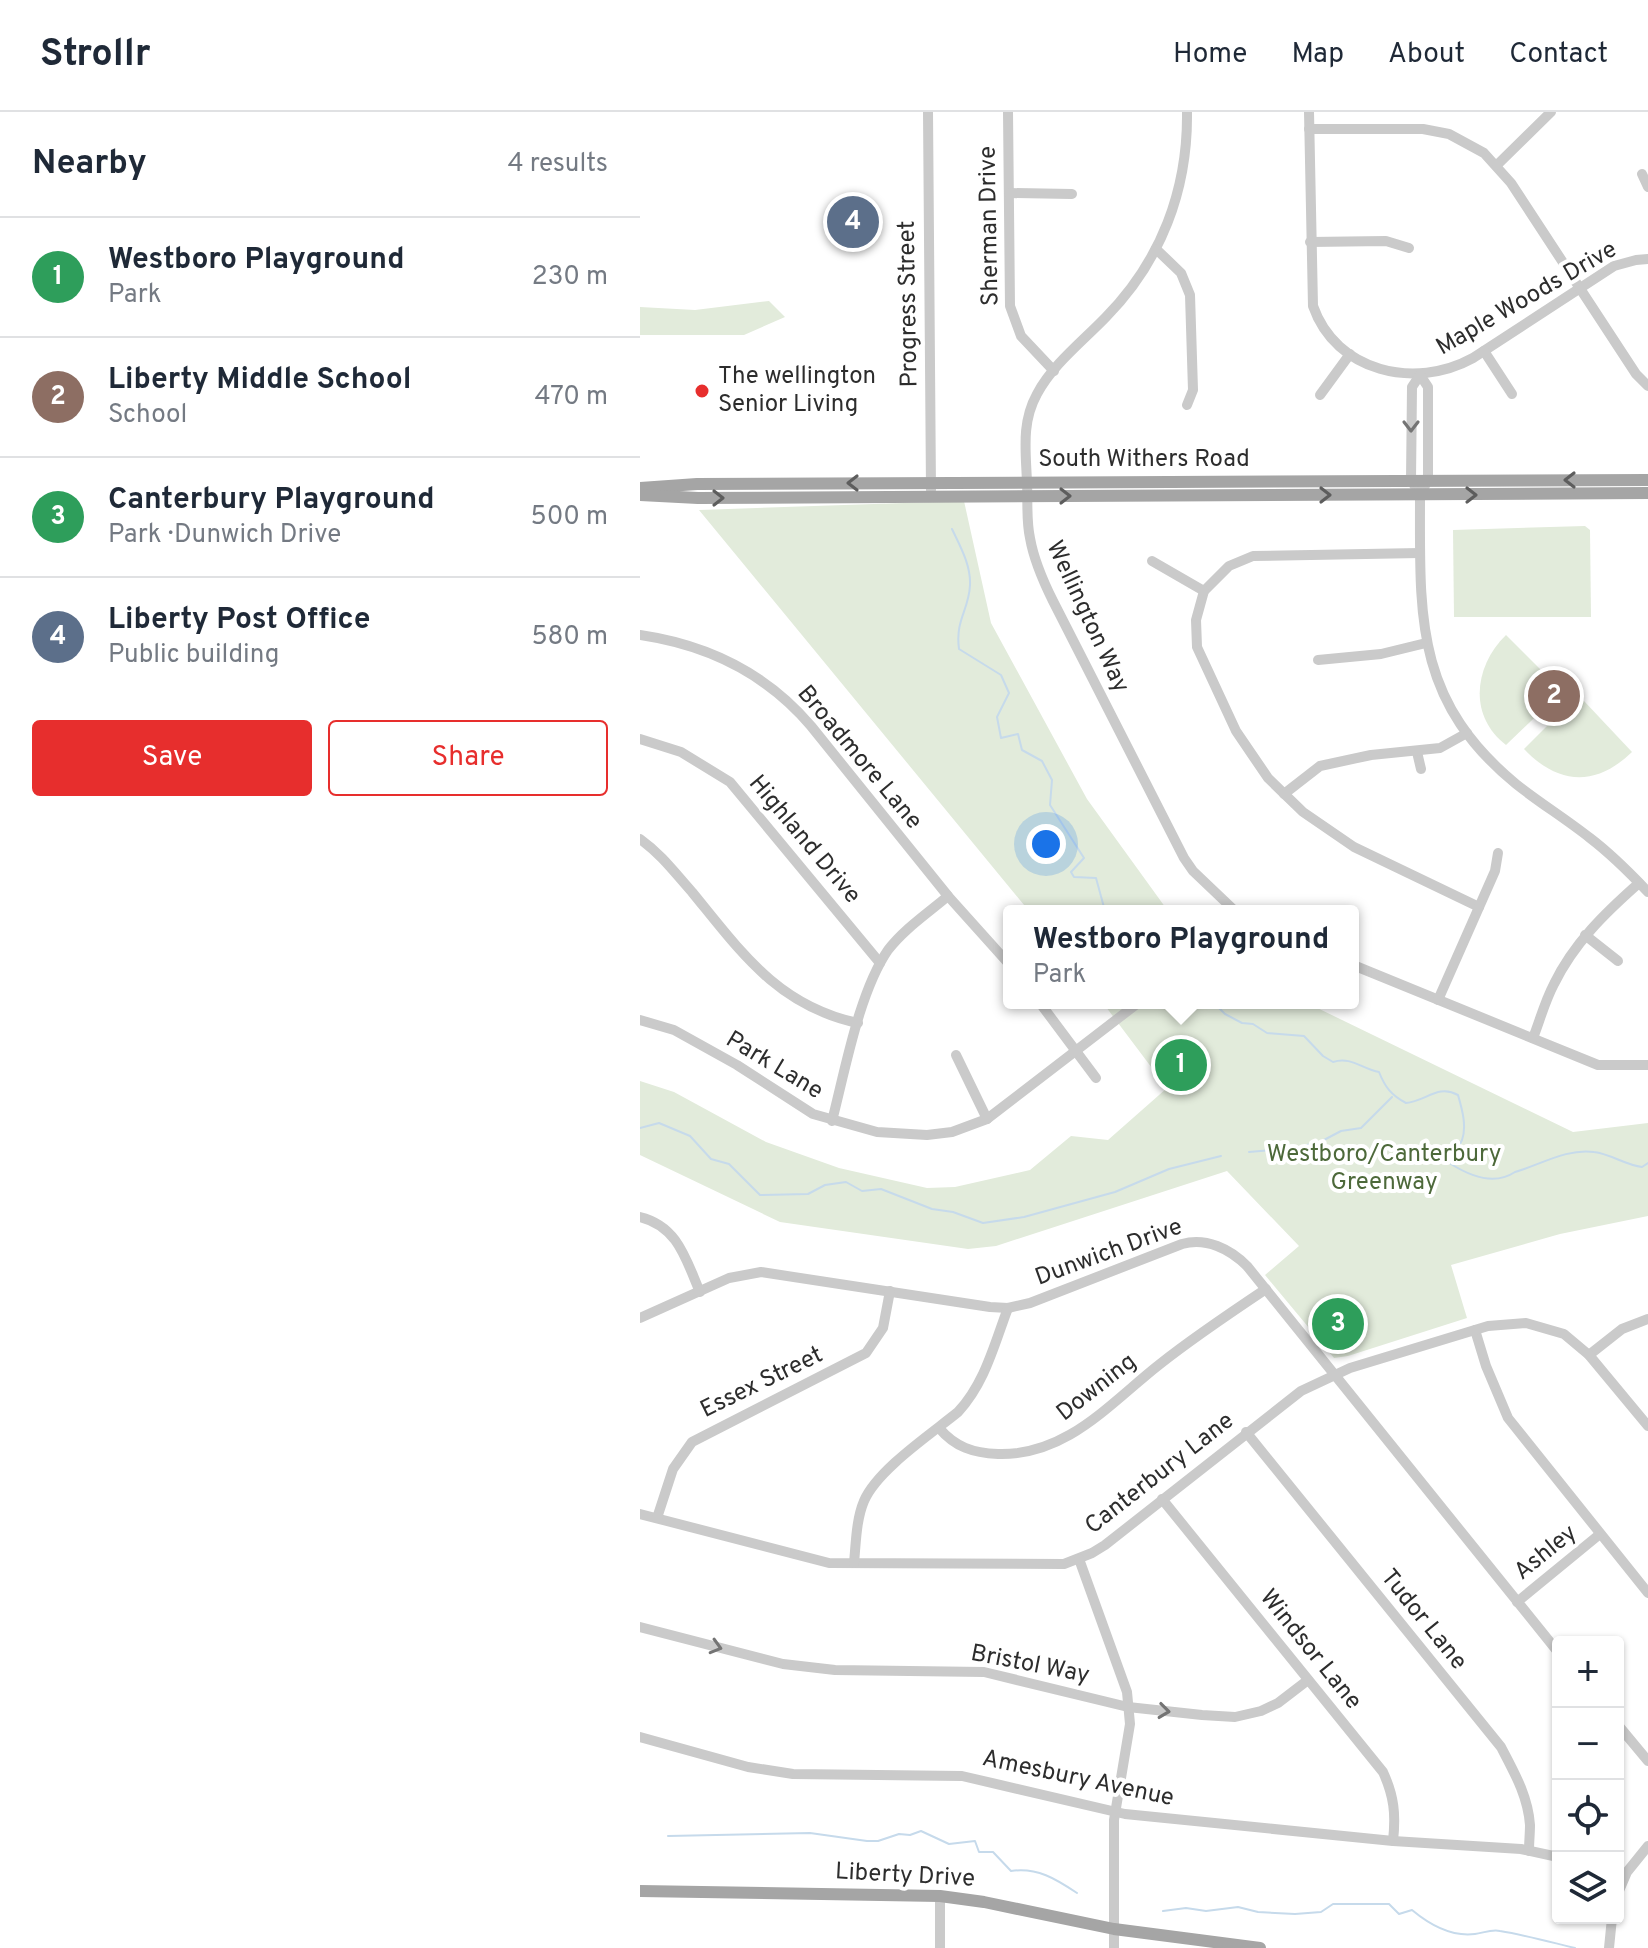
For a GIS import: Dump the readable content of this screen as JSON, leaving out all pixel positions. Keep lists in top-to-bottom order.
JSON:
{
  "streets": {
    "main road": ["South Withers Road", "Liberty Drive"],
    "street": [
      "Sherman Drive",
      "Maple Woods Drive",
      "Progress Street",
      "Wellington Way",
      "Broadmore Lane",
      "Highland Drive",
      "Park Lane",
      "Dunwich Drive",
      "Essex Street",
      "Downing",
      "Canterbury Lane",
      "Ashley",
      "Tudor Lane",
      "Windsor Lane",
      "Bristol Way",
      "Amesbury Avenue"
    ]
  },
  "crossings": [
    ["Sherman Drive", "Wellington Way"],
    ["Progress Street", "South Withers Road"],
    ["South Withers Road", "Wellington Way"],
    ["Dunwich Drive", "Essex Street"],
    ["Dunwich Drive", "Downing"],
    ["Dunwich Drive", "Canterbury Lane"],
    ["Dunwich Drive", "Ashley"],
    ["Essex Street", "Canterbury Lane"],
    ["Canterbury Lane", "Tudor Lane"],
    ["Canterbury Lane", "Windsor Lane"],
    ["Tudor Lane", "Amesbury Avenue"],
    ["Windsor Lane", "Bristol Way"],
    ["Windsor Lane", "Amesbury Avenue"]
  ],
  "one_way": ["Bristol Way"],
  "parks": ["Westboro/Canterbury Greenway"],
  "places": ["The wellington Senior Living"],
  "page": {
    "header": "Strollr",
    "nav": [
      "Home",
      "Map",
      "About",
      "Contact"
    ],
    "heading": ["Nearby", "4 results"],
    "pins": [
      "4",
      "2",
      "1",
      "3"
    ],
    "list": [
      {
        "mark": "1",
        "name": "Westboro Playground",
        "note": "Park",
        "value": "230 m"
      },
      {
        "mark": "2",
        "name": "Liberty Middle School",
        "note": "School",
        "value": "470 m"
      },
      {
        "mark": "3",
        "name": "Canterbury Playground",
        "note": "Park · Dunwich Drive",
        "value": "500 m"
      },
      {
        "mark": "4",
        "name": "Liberty Post Office",
        "note": "Public building",
        "value": "580 m"
      }
    ],
    "buttons": ["Save", "Share"],
    "popup": ["Westboro Playground", "Park"],
    "map_buttons": ["+", "−"]
  }
}
